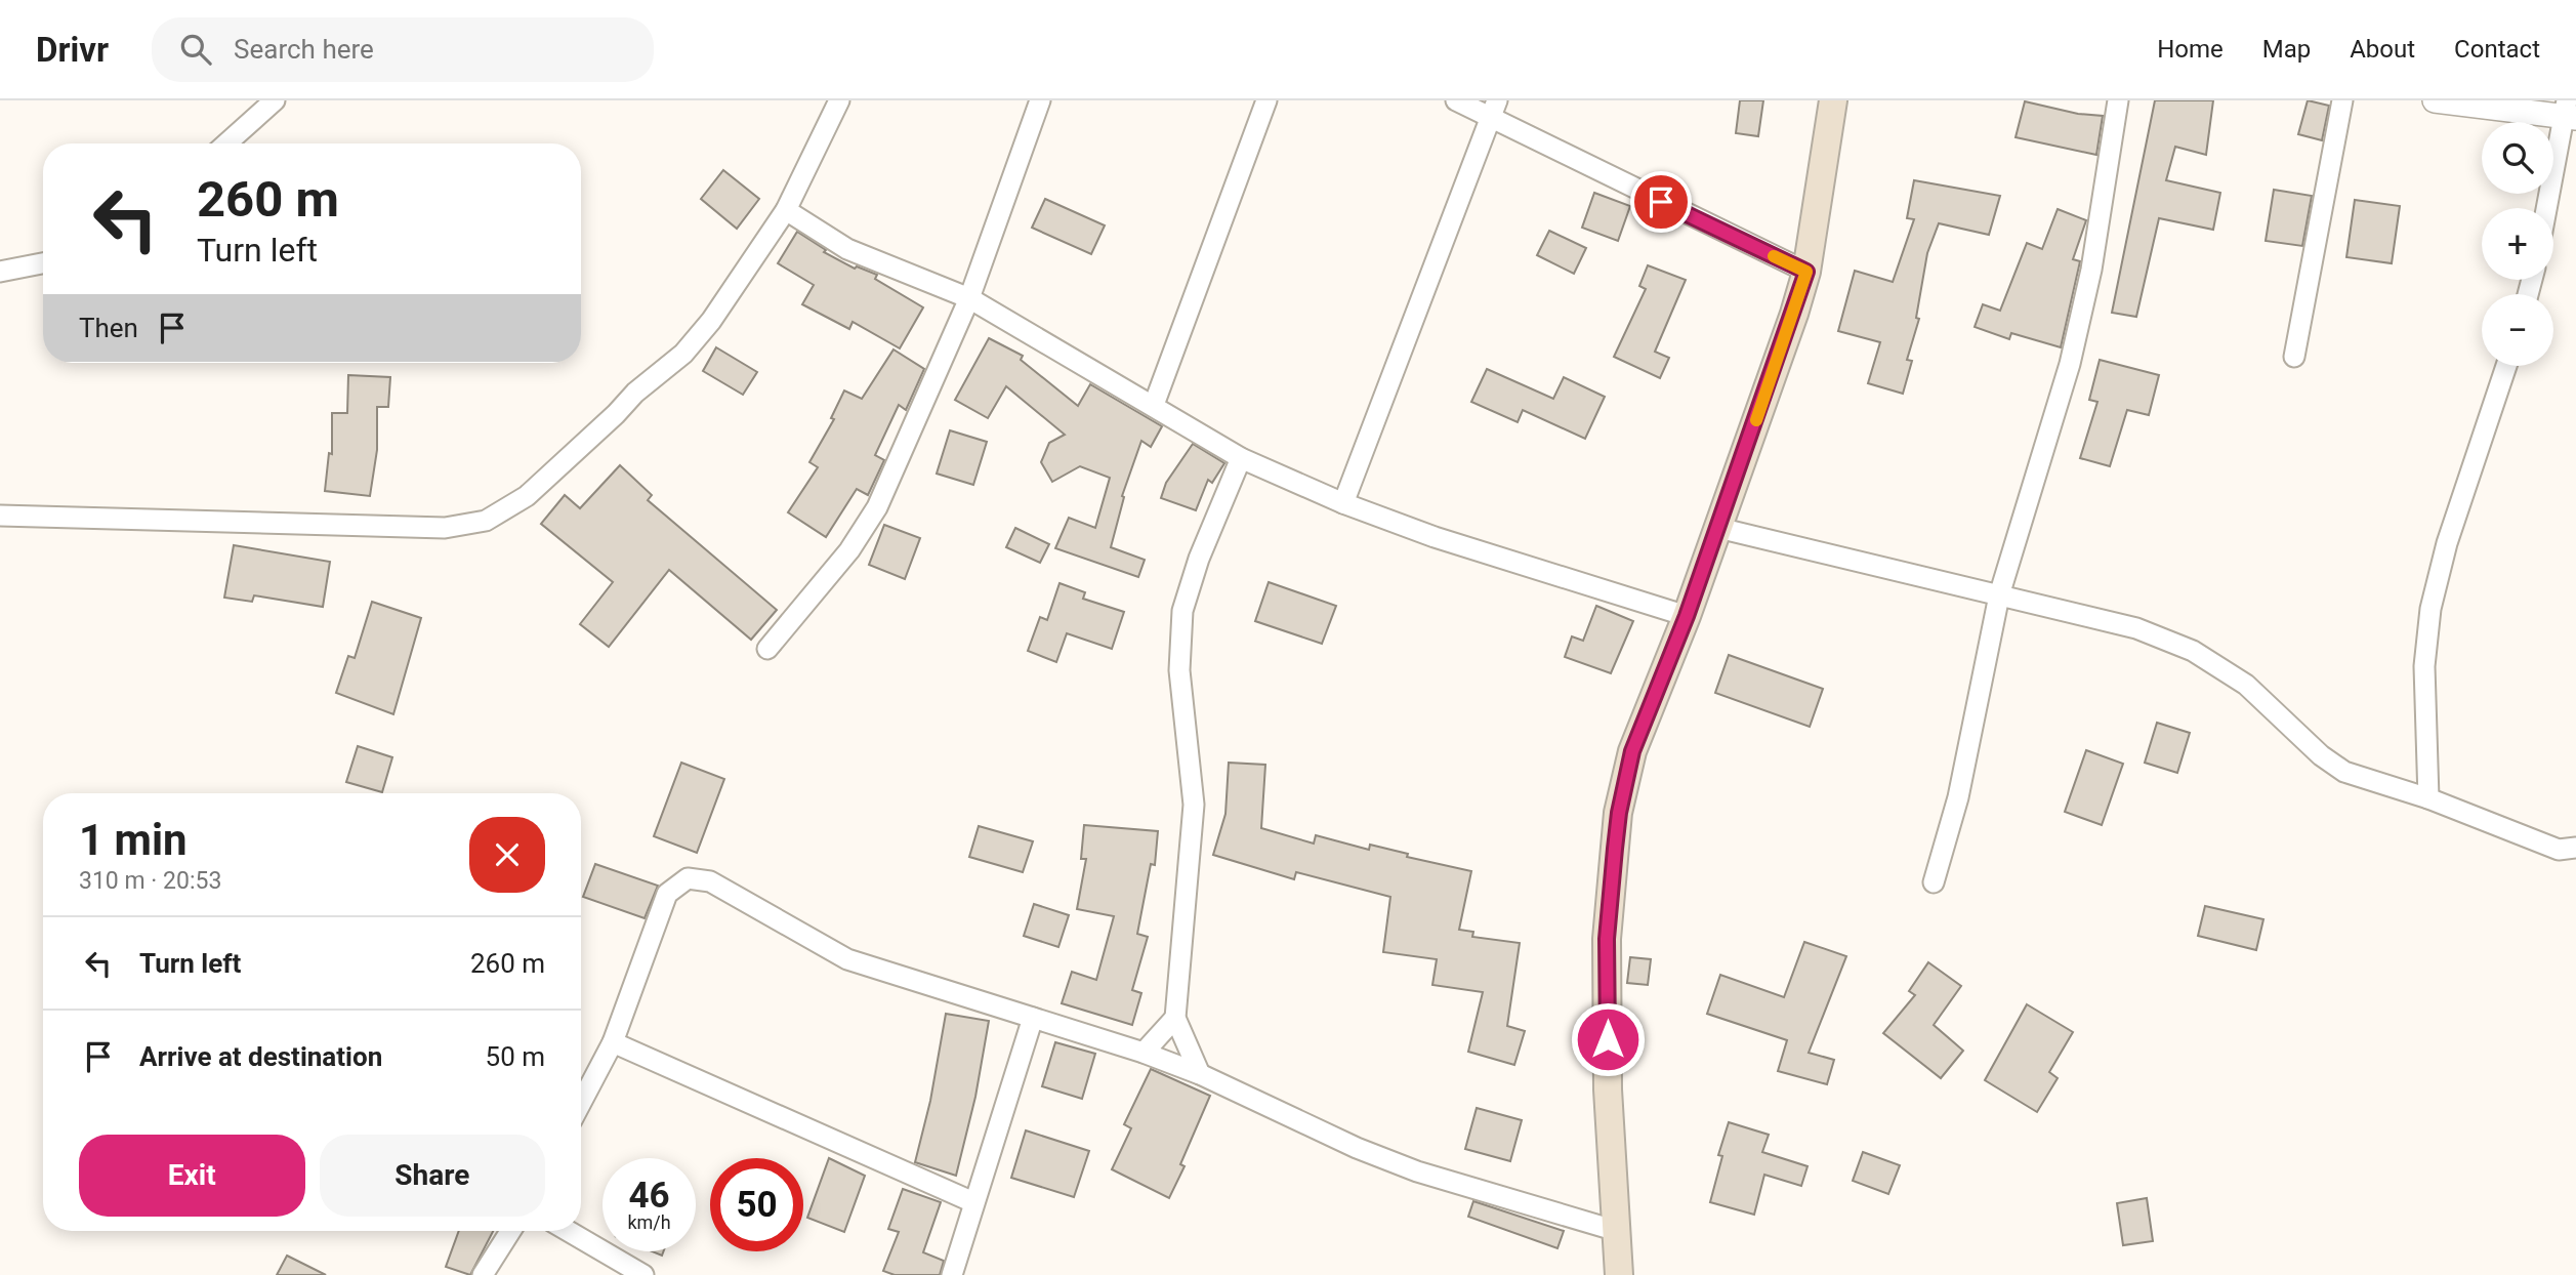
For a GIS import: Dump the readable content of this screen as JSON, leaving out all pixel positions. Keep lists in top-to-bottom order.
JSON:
{
  "page": {
    "header": "Drivr",
    "search": "Search here",
    "nav": [
      "Home",
      "Map",
      "About",
      "Contact"
    ],
    "map_buttons": ["+", "−"],
    "turn": ["260 m", "Turn left"],
    "then": "Then",
    "heading": ["1 min", "310 m · 20:53"],
    "list": [
      {
        "name": "Turn left",
        "value": "260 m"
      },
      {
        "name": "Arrive at destination",
        "value": "50 m"
      }
    ],
    "buttons": ["Exit", "Share"],
    "speed": "46 km/h",
    "limit": "50"
  }
}
